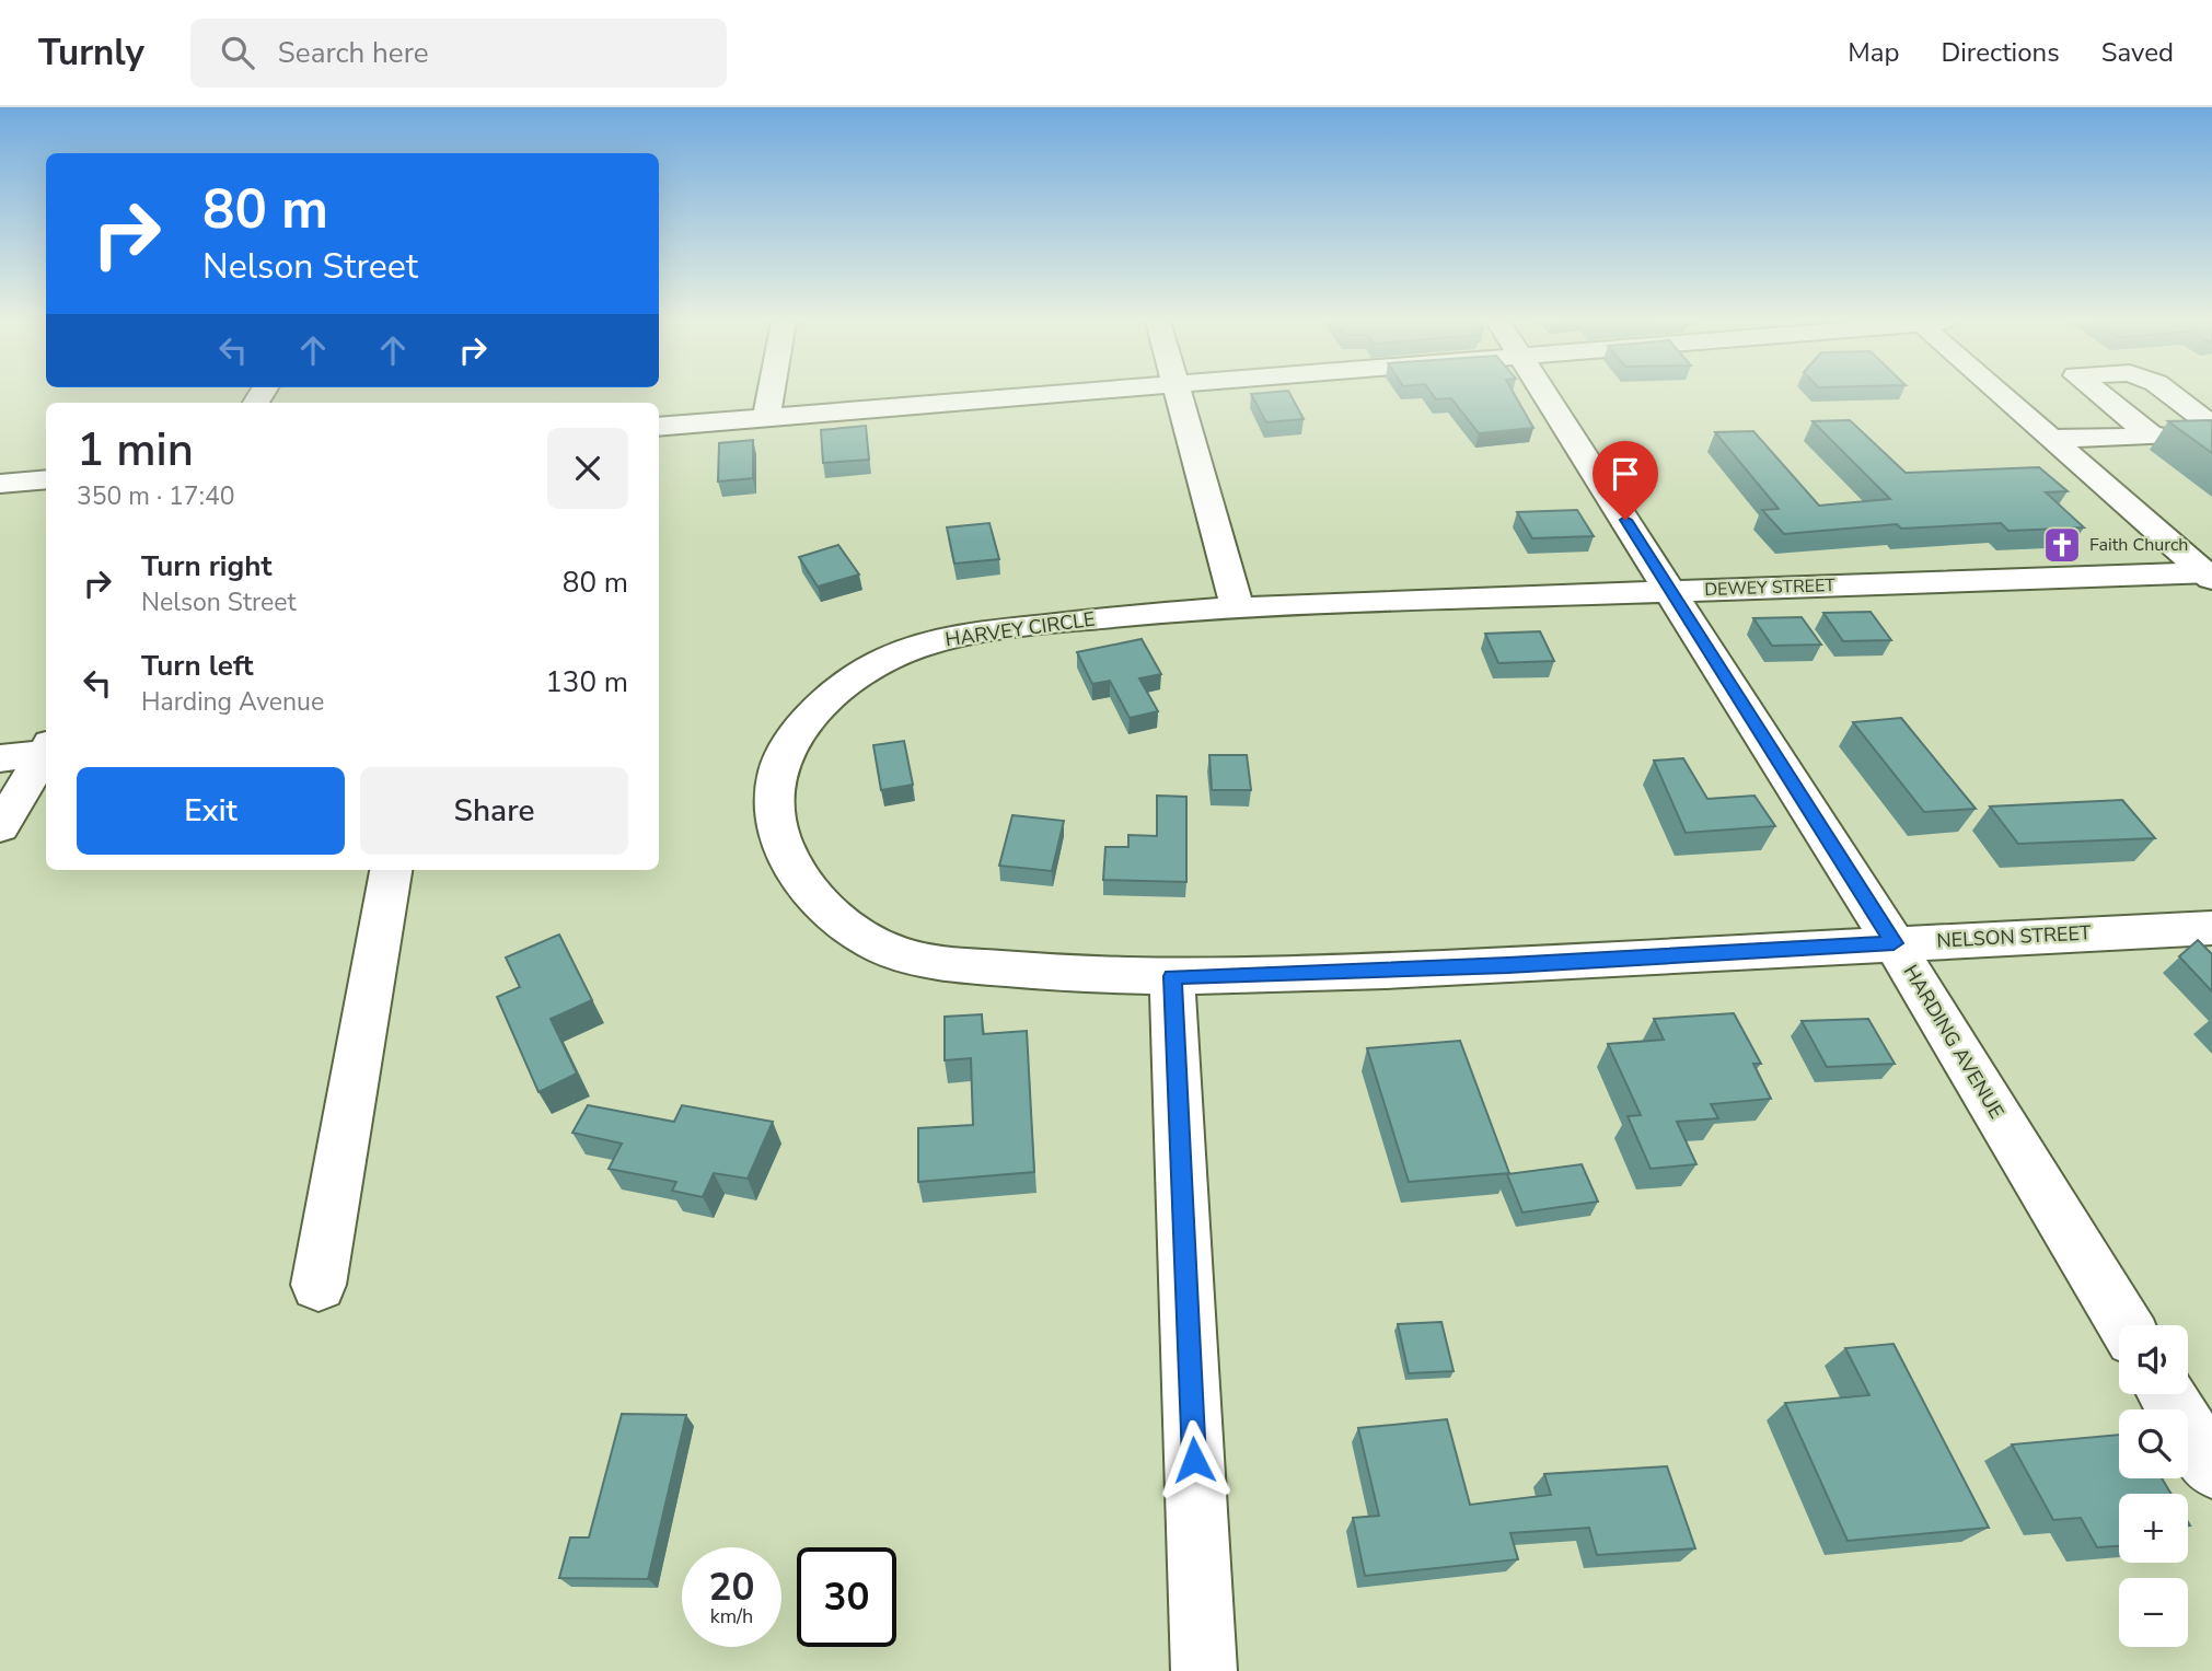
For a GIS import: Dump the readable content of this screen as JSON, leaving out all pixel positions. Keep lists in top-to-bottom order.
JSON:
{
  "streets": {
    "street": [
      "DEWEY STREET",
      "HARVEY CIRCLE",
      "NELSON STREET",
      "HARDING AVENUE"
    ]
  },
  "crossings": [
    ["DEWEY STREET", "HARVEY CIRCLE"],
    ["DEWEY STREET", "HARDING AVENUE"],
    ["HARVEY CIRCLE", "NELSON STREET"],
    ["NELSON STREET", "HARDING AVENUE"]
  ],
  "places": {
    "church": ["Faith Church"]
  },
  "page": {
    "header": "Turnly",
    "search": "Search here",
    "nav": ["Map", "Directions", "Saved"],
    "turn": ["80 m", "Nelson Street"],
    "heading": ["1 min", "350 m · 17:40"],
    "list": [
      {
        "name": "Turn right",
        "note": "Nelson Street",
        "value": "80 m"
      },
      {
        "name": "Turn left",
        "note": "Harding Avenue",
        "value": "130 m"
      }
    ],
    "buttons": ["Exit", "Share"],
    "map_buttons": ["+", "−"],
    "speed": "20 km/h",
    "limit": "30"
  }
}
